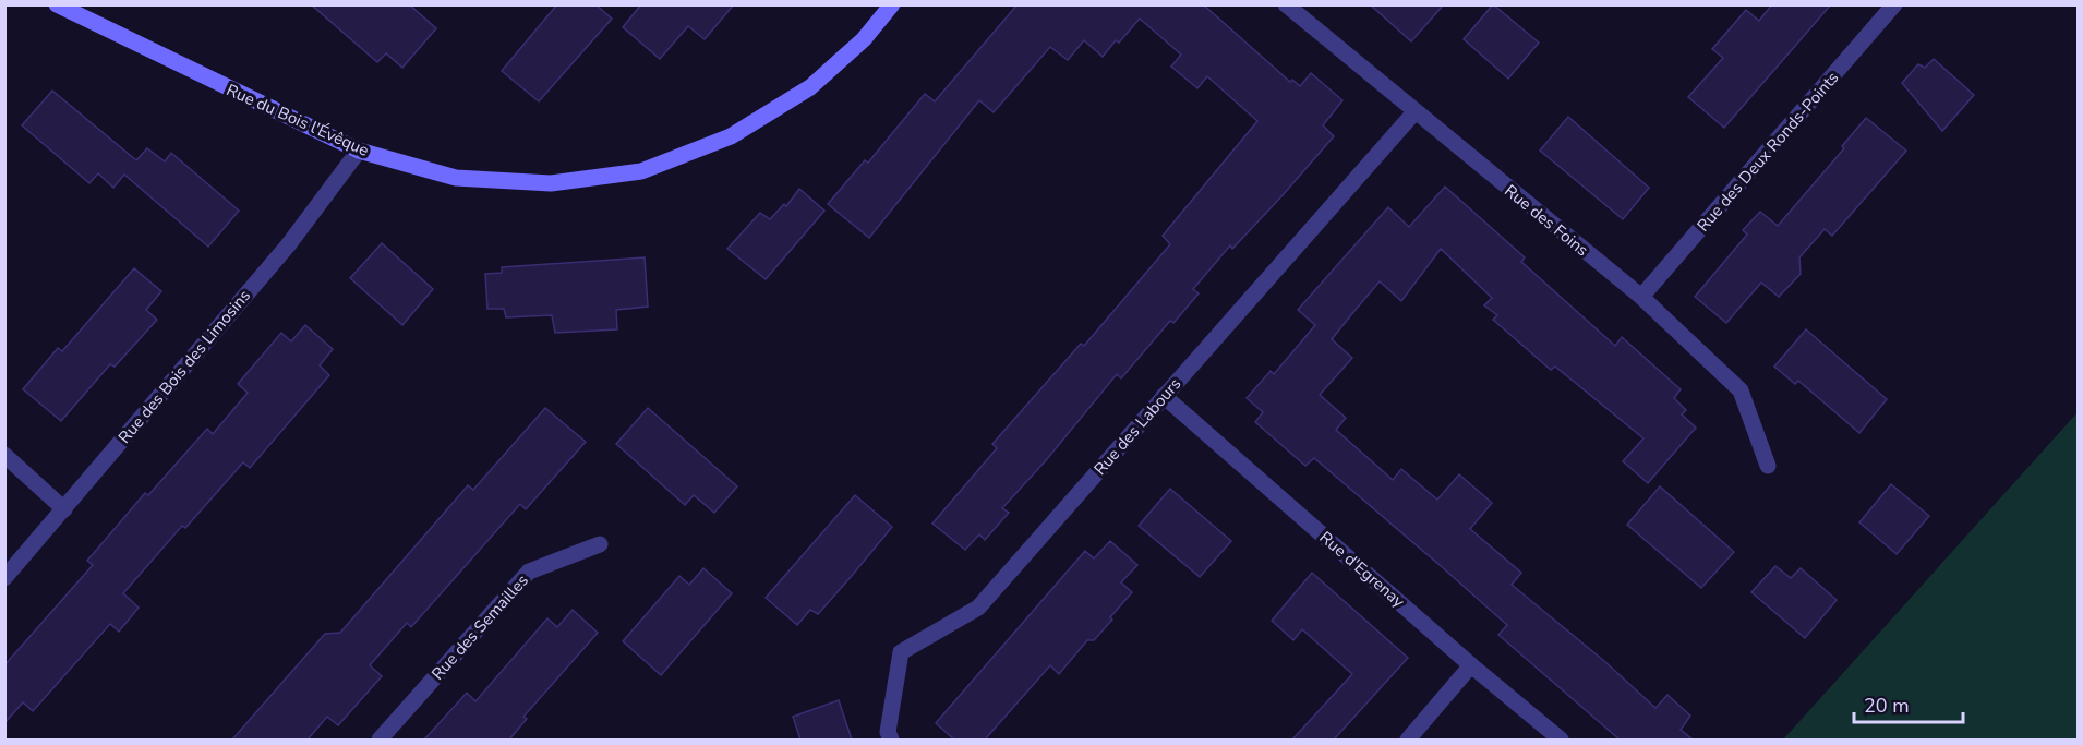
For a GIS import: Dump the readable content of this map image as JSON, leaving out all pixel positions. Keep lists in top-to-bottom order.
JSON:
{
  "streets": {
    "street": [
      "Rue du Bois l'Évêque",
      "Rue des Deux Ronds-Points",
      "Rue des Foins",
      "Rue des Bois des Limosins",
      "Rue des Labours",
      "Rue d'Egrenay",
      "Rue des Semailles"
    ]
  },
  "crossings": [
    ["Rue du Bois l'Évêque", "Rue des Bois des Limosins"],
    ["Rue des Deux Ronds-Points", "Rue des Foins"],
    ["Rue des Foins", "Rue des Labours"],
    ["Rue des Labours", "Rue d'Egrenay"]
  ],
  "scale_bar": "20 m"
}
